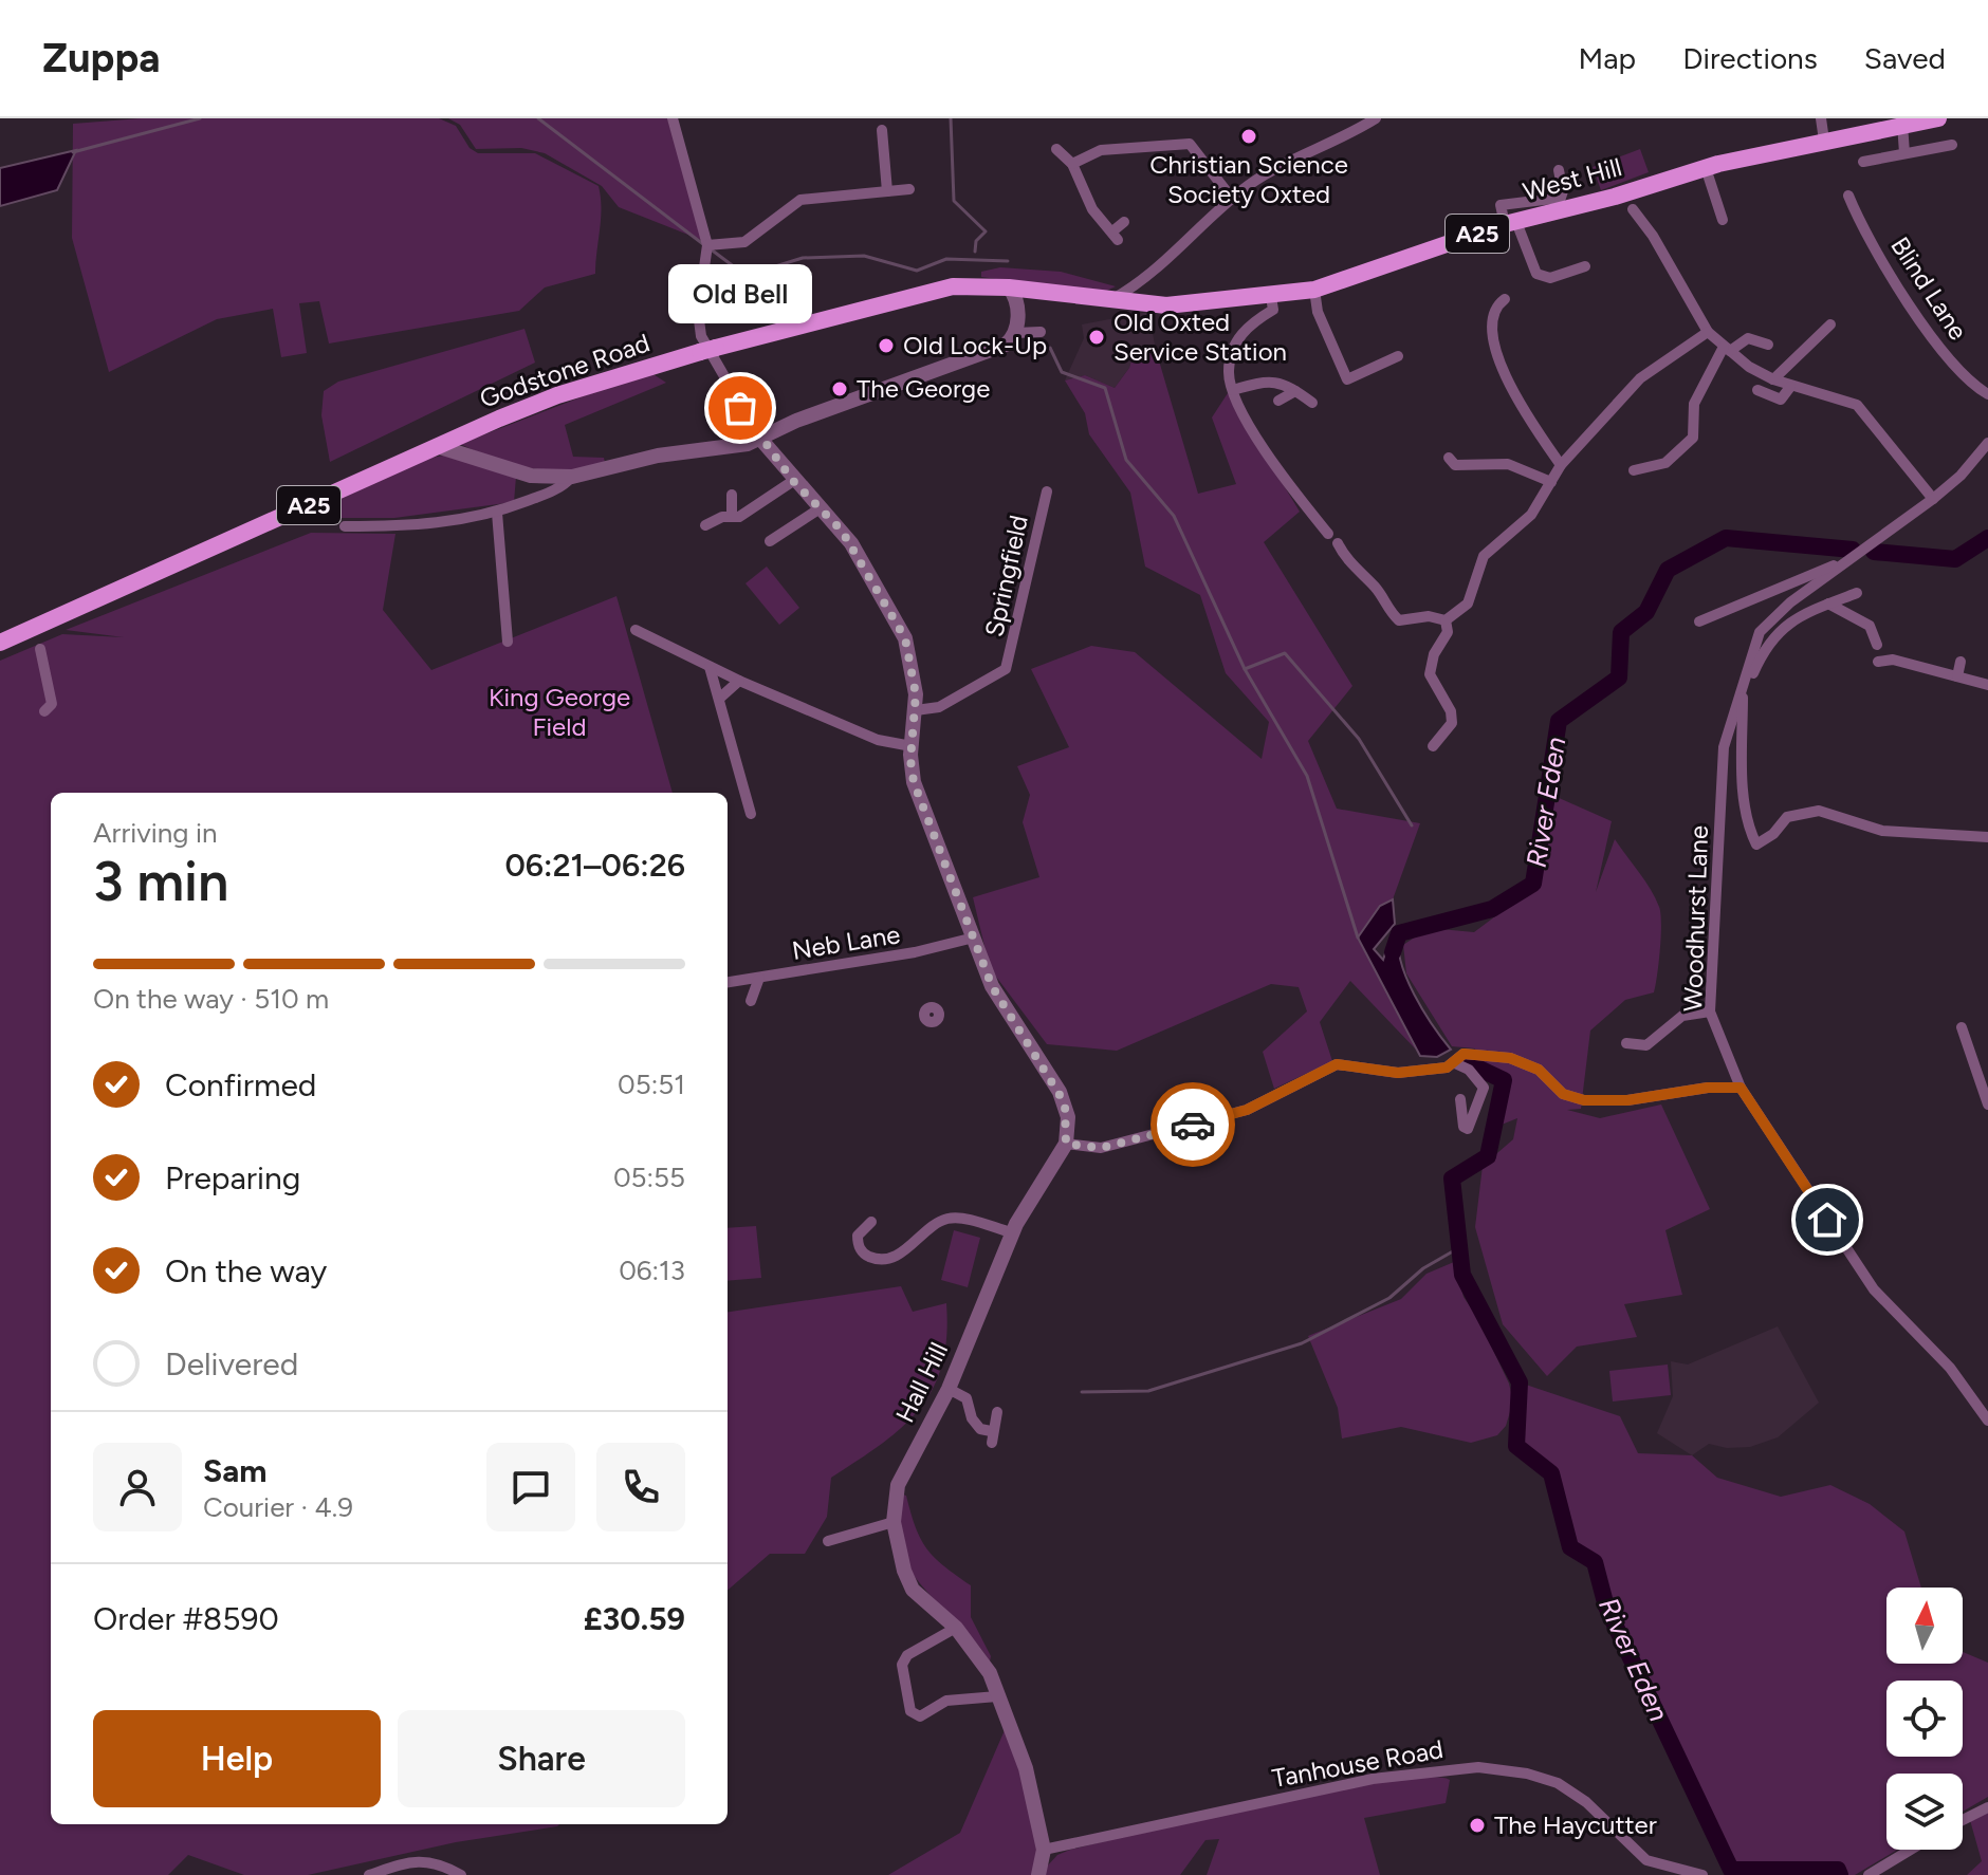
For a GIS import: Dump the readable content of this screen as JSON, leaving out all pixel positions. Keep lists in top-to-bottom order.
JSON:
{
  "streets": {
    "main road": ["West Hill", "A25", "Godstone Road"],
    "street": [
      "Blind Lane",
      "Springfield",
      "Woodhurst Lane",
      "Neb Lane",
      "Hall Hill",
      "Tanhouse Road"
    ]
  },
  "crossings": [
    ["West Hill", "A25"],
    ["A25", "Godstone Road"],
    ["Hall Hill", "Tanhouse Road"]
  ],
  "water": ["River Eden"],
  "parks": ["King George Field"],
  "places": [
    "Christian Science Society Oxted",
    "Old Oxted Service Station",
    "Old Lock-Up",
    "The George",
    "Old Bell",
    "The Haycutter"
  ],
  "north": "top",
  "page": {
    "header": "Zuppa",
    "nav": ["Map", "Directions", "Saved"],
    "bubble": "Old Bell",
    "heading": ["3 min", "Arriving in", "06:21–06:26"],
    "panel": [
      "Sam",
      "Courier · 4.9",
      "Order #8590",
      "£30.59"
    ],
    "bar": "On the way · 510 m",
    "list": [
      ["Confirmed", "05:51"],
      ["Preparing", "05:55"],
      ["On the way", "06:13"],
      "Delivered"
    ],
    "buttons": ["Help", "Share"]
  }
}
